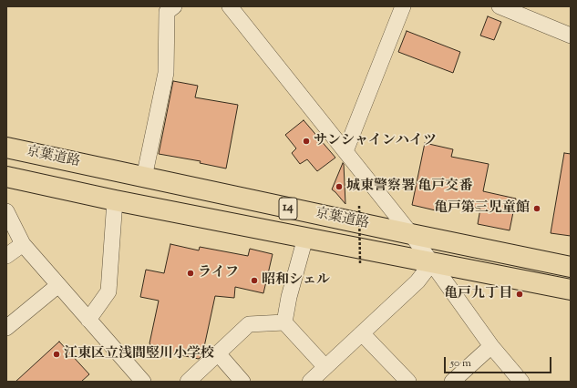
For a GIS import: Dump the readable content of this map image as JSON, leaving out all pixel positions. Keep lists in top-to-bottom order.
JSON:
{
  "streets": {
    "highway": ["京葉道路", "14"]
  },
  "places": [
    "サンシャインハイツ",
    "城東警察署 亀戸交番",
    "亀戸第三児童館",
    "ライフ",
    "昭和シェル",
    "亀戸九丁目",
    "江東区立浅間竪川小学校"
  ],
  "scale_bar": "50 m"
}
